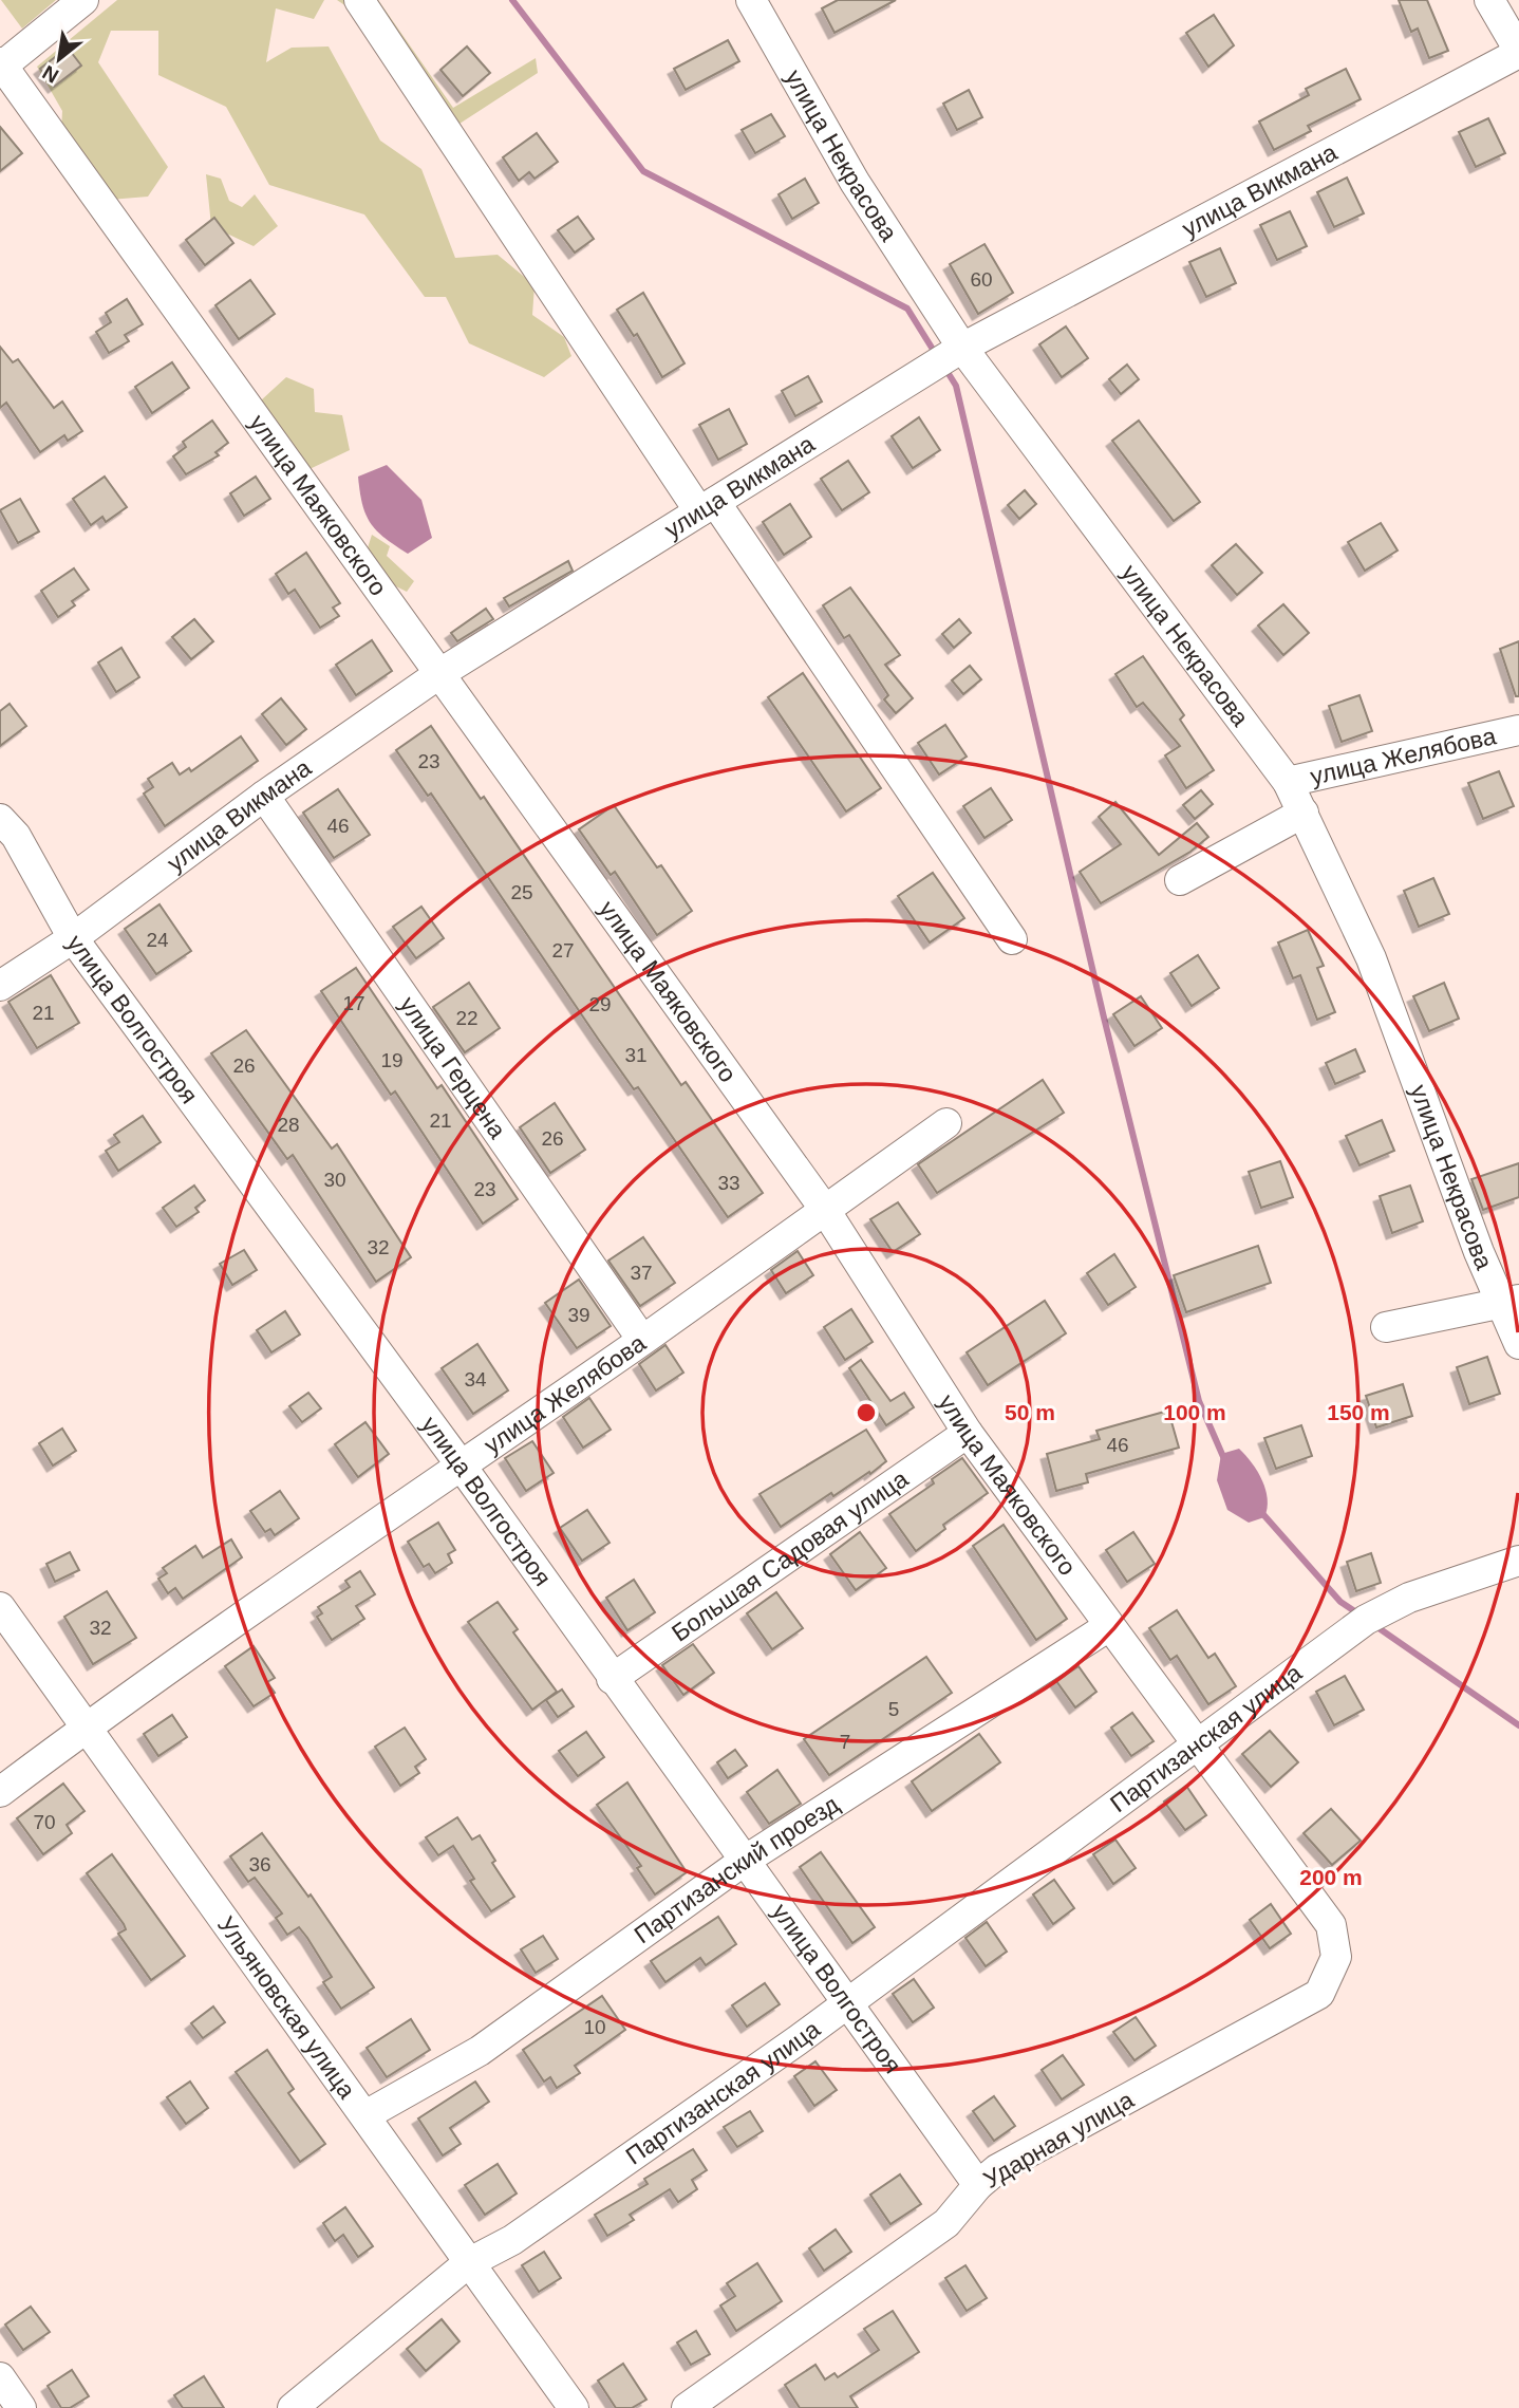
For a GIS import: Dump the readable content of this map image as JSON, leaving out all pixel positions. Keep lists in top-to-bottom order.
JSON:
{
  "streets": {
    "street": [
      "улица Некрасова",
      "улица Викмана",
      "улица Маяковского",
      "улица Желябова",
      "улица Волгостроя",
      "улица Герцена",
      "Большая Садовая улица",
      "Партизанская улица",
      "Партизанский проезд",
      "Ульяновская улица",
      "Ударная улица"
    ]
  },
  "crossings": [
    ["улица Некрасова", "улица Викмана"],
    ["улица Некрасова", "улица Желябова"],
    ["улица Викмана", "улица Маяковского"],
    ["улица Викмана", "улица Волгостроя"],
    ["улица Викмана", "улица Герцена"],
    ["улица Маяковского", "улица Желябова"],
    ["улица Маяковского", "Большая Садовая улица"],
    ["улица Маяковского", "Партизанская улица"],
    ["улица Маяковского", "Партизанский проезд"],
    ["улица Маяковского", "Ударная улица"],
    ["улица Желябова", "улица Волгостроя"],
    ["улица Желябова", "улица Герцена"],
    ["улица Желябова", "Ульяновская улица"],
    ["улица Волгостроя", "Большая Садовая улица"],
    ["улица Волгостроя", "Партизанская улица"],
    ["улица Волгостроя", "Партизанский проезд"],
    ["улица Волгостроя", "Ударная улица"],
    ["Партизанская улица", "Ульяновская улица"],
    ["Партизанский проезд", "Ульяновская улица"]
  ],
  "house_numbers": [
    "60",
    "23",
    "46",
    "25",
    "24",
    "27",
    "17",
    "29",
    "21",
    "22",
    "31",
    "19",
    "26",
    "21",
    "28",
    "26",
    "30",
    "33",
    "23",
    "32",
    "37",
    "39",
    "34",
    "46",
    "32",
    "5",
    "7",
    "70",
    "36",
    "10"
  ],
  "north": "bottom left",
  "rings": [
    "50 m",
    "100 m",
    "150 m",
    "200 m"
  ]
}
